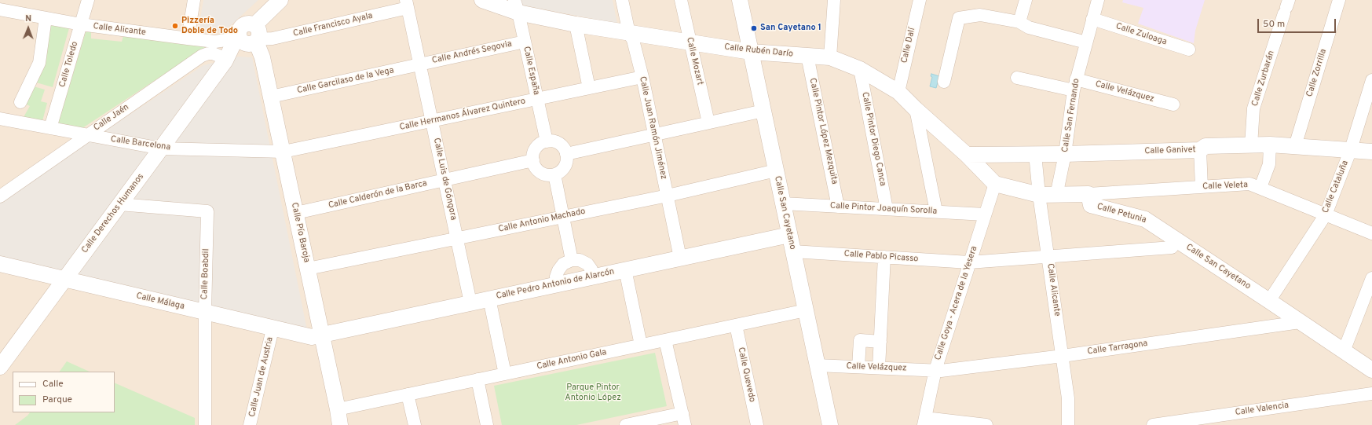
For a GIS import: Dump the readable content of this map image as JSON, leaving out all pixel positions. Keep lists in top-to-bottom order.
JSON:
{
  "streets": {
    "street": [
      "Calle Francisco Ayala",
      "Calle Alicante",
      "Calle Zuloaga",
      "Calle Dalí",
      "Calle Rubén Darío",
      "Calle Andrés Segovia",
      "Calle Mozart",
      "Calle Toledo",
      "Calle España",
      "Calle Zorrilla",
      "Calle Zurbarán",
      "Calle Garcilaso de la Vega",
      "Calle Velázquez",
      "Calle Hermanos Álvarez Quintero",
      "Calle San Fernando",
      "Calle Jaén",
      "Calle Juan Ramón Jiménez",
      "Calle Pintor López Mezquita",
      "Calle Pintor Diego Canca",
      "Calle Barcelona",
      "Calle Ganivet",
      "Calle Luis de Góngora",
      "Calle Veleta",
      "Calle Cataluña",
      "Calle Calderón de la Barca",
      "Calle Pintor Joaquín Sorolla",
      "Calle San Cayetano",
      "Calle Derechos Humanos",
      "Calle Petunia",
      "Calle Antonio Machado",
      "Calle Pío Baroja",
      "Calle Pablo Picasso",
      "Calle Boabdil",
      "Calle Pedro Antonio de Alarcón",
      "Calle Málaga",
      "Calle Goya - Acera de la Yesera",
      "Calle Tarragona",
      "Calle Antonio Gala",
      "Calle Quevedo",
      "Calle Juan de Austria",
      "Calle Valencia"
    ]
  },
  "crossings": [
    ["Calle Francisco Ayala", "Calle Alicante"],
    ["Calle Francisco Ayala", "Calle Luis de Góngora"],
    ["Calle Francisco Ayala", "Calle Derechos Humanos"],
    ["Calle Francisco Ayala", "Calle Pío Baroja"],
    ["Calle Alicante", "Calle Toledo"],
    ["Calle Alicante", "Calle Ganivet"],
    ["Calle Alicante", "Calle San Cayetano"],
    ["Calle Alicante", "Calle Derechos Humanos"],
    ["Calle Alicante", "Calle Petunia"],
    ["Calle Alicante", "Calle Pío Baroja"],
    ["Calle Alicante", "Calle Tarragona"],
    ["Calle Zuloaga", "Calle San Fernando"],
    ["Calle Dalí", "Calle Rubén Darío"],
    ["Calle Rubén Darío", "Calle Mozart"],
    ["Calle Rubén Darío", "Calle España"],
    ["Calle Rubén Darío", "Calle Juan Ramón Jiménez"],
    ["Calle Rubén Darío", "Calle Pintor López Mezquita"],
    ["Calle Rubén Darío", "Calle Pintor Diego Canca"],
    ["Calle Rubén Darío", "Calle Ganivet"],
    ["Calle Rubén Darío", "Calle San Cayetano"],
    ["Calle Rubén Darío", "Calle Petunia"],
    ["Calle Rubén Darío", "Calle Goya - Acera de la Yesera"],
    ["Calle Andrés Segovia", "Calle España"],
    ["Calle Andrés Segovia", "Calle Garcilaso de la Vega"],
    ["Calle Andrés Segovia", "Calle Luis de Góngora"],
    ["Calle Toledo", "Calle Barcelona"],
    ["Calle España", "Calle Hermanos Álvarez Quintero"],
    ["Calle España", "Calle Calderón de la Barca"],
    ["Calle Zorrilla", "Calle Ganivet"],
    ["Calle Zurbarán", "Calle Ganivet"],
    ["Calle Garcilaso de la Vega", "Calle Luis de Góngora"],
    ["Calle Garcilaso de la Vega", "Calle Pío Baroja"],
    ["Calle Velázquez", "Calle San Fernando"],
    ["Calle Velázquez", "Calle San Cayetano"],
    ["Calle Velázquez", "Calle Goya - Acera de la Yesera"],
    ["Calle Velázquez", "Calle Tarragona"],
    ["Calle Hermanos Álvarez Quintero", "Calle Juan Ramón Jiménez"],
    ["Calle Hermanos Álvarez Quintero", "Calle Barcelona"],
    ["Calle Hermanos Álvarez Quintero", "Calle Luis de Góngora"],
    ["Calle Hermanos Álvarez Quintero", "Calle Pío Baroja"],
    ["Calle San Fernando", "Calle Ganivet"],
    ["Calle San Fernando", "Calle Petunia"],
    ["Calle Jaén", "Calle Barcelona"],
    ["Calle Jaén", "Calle Derechos Humanos"],
    ["Calle Juan Ramón Jiménez", "Calle Antonio Machado"],
    ["Calle Juan Ramón Jiménez", "Calle Pedro Antonio de Alarcón"],
    ["Calle Pintor López Mezquita", "Calle Pintor Joaquín Sorolla"],
    ["Calle Pintor Diego Canca", "Calle Pintor Joaquín Sorolla"],
    ["Calle Barcelona", "Calle Derechos Humanos"],
    ["Calle Barcelona", "Calle Pío Baroja"],
    ["Calle Ganivet", "Calle Cataluña"],
    ["Calle Luis de Góngora", "Calle Calderón de la Barca"],
    ["Calle Luis de Góngora", "Calle Antonio Machado"],
    ["Calle Luis de Góngora", "Calle Pedro Antonio de Alarcón"],
    ["Calle Veleta", "Calle Cataluña"],
    ["Calle Veleta", "Calle Petunia"],
    ["Calle Cataluña", "Calle San Cayetano"],
    ["Calle Calderón de la Barca", "Calle Pío Baroja"],
    ["Calle Pintor Joaquín Sorolla", "Calle San Cayetano"],
    ["Calle Pintor Joaquín Sorolla", "Calle Goya - Acera de la Yesera"],
    ["Calle San Cayetano", "Calle Petunia"],
    ["Calle San Cayetano", "Calle Antonio Machado"],
    ["Calle San Cayetano", "Calle Pablo Picasso"],
    ["Calle San Cayetano", "Calle Pedro Antonio de Alarcón"],
    ["Calle San Cayetano", "Calle Goya - Acera de la Yesera"],
    ["Calle San Cayetano", "Calle Tarragona"],
    ["Calle San Cayetano", "Calle Antonio Gala"],
    ["Calle Derechos Humanos", "Calle Pío Baroja"],
    ["Calle Derechos Humanos", "Calle Boabdil"],
    ["Calle Derechos Humanos", "Calle Málaga"],
    ["Calle Petunia", "Calle Goya - Acera de la Yesera"],
    ["Calle Antonio Machado", "Calle Pío Baroja"],
    ["Calle Pío Baroja", "Calle Pedro Antonio de Alarcón"],
    ["Calle Pío Baroja", "Calle Málaga"],
    ["Calle Pío Baroja", "Calle Antonio Gala"],
    ["Calle Pablo Picasso", "Calle Goya - Acera de la Yesera"],
    ["Calle Boabdil", "Calle Málaga"],
    ["Calle Pedro Antonio de Alarcón", "Calle Málaga"],
    ["Calle Málaga", "Calle Juan de Austria"],
    ["Calle Goya - Acera de la Yesera", "Calle Tarragona"],
    ["Calle Antonio Gala", "Calle Quevedo"]
  ],
  "parks": ["Parque Pintor Antonio López"],
  "places": ["Pizzería Doble de Todo", "San Cayetano 1"],
  "legend": ["Calle", "Parque"],
  "scale_bar": "50 m",
  "north": "top"
}
